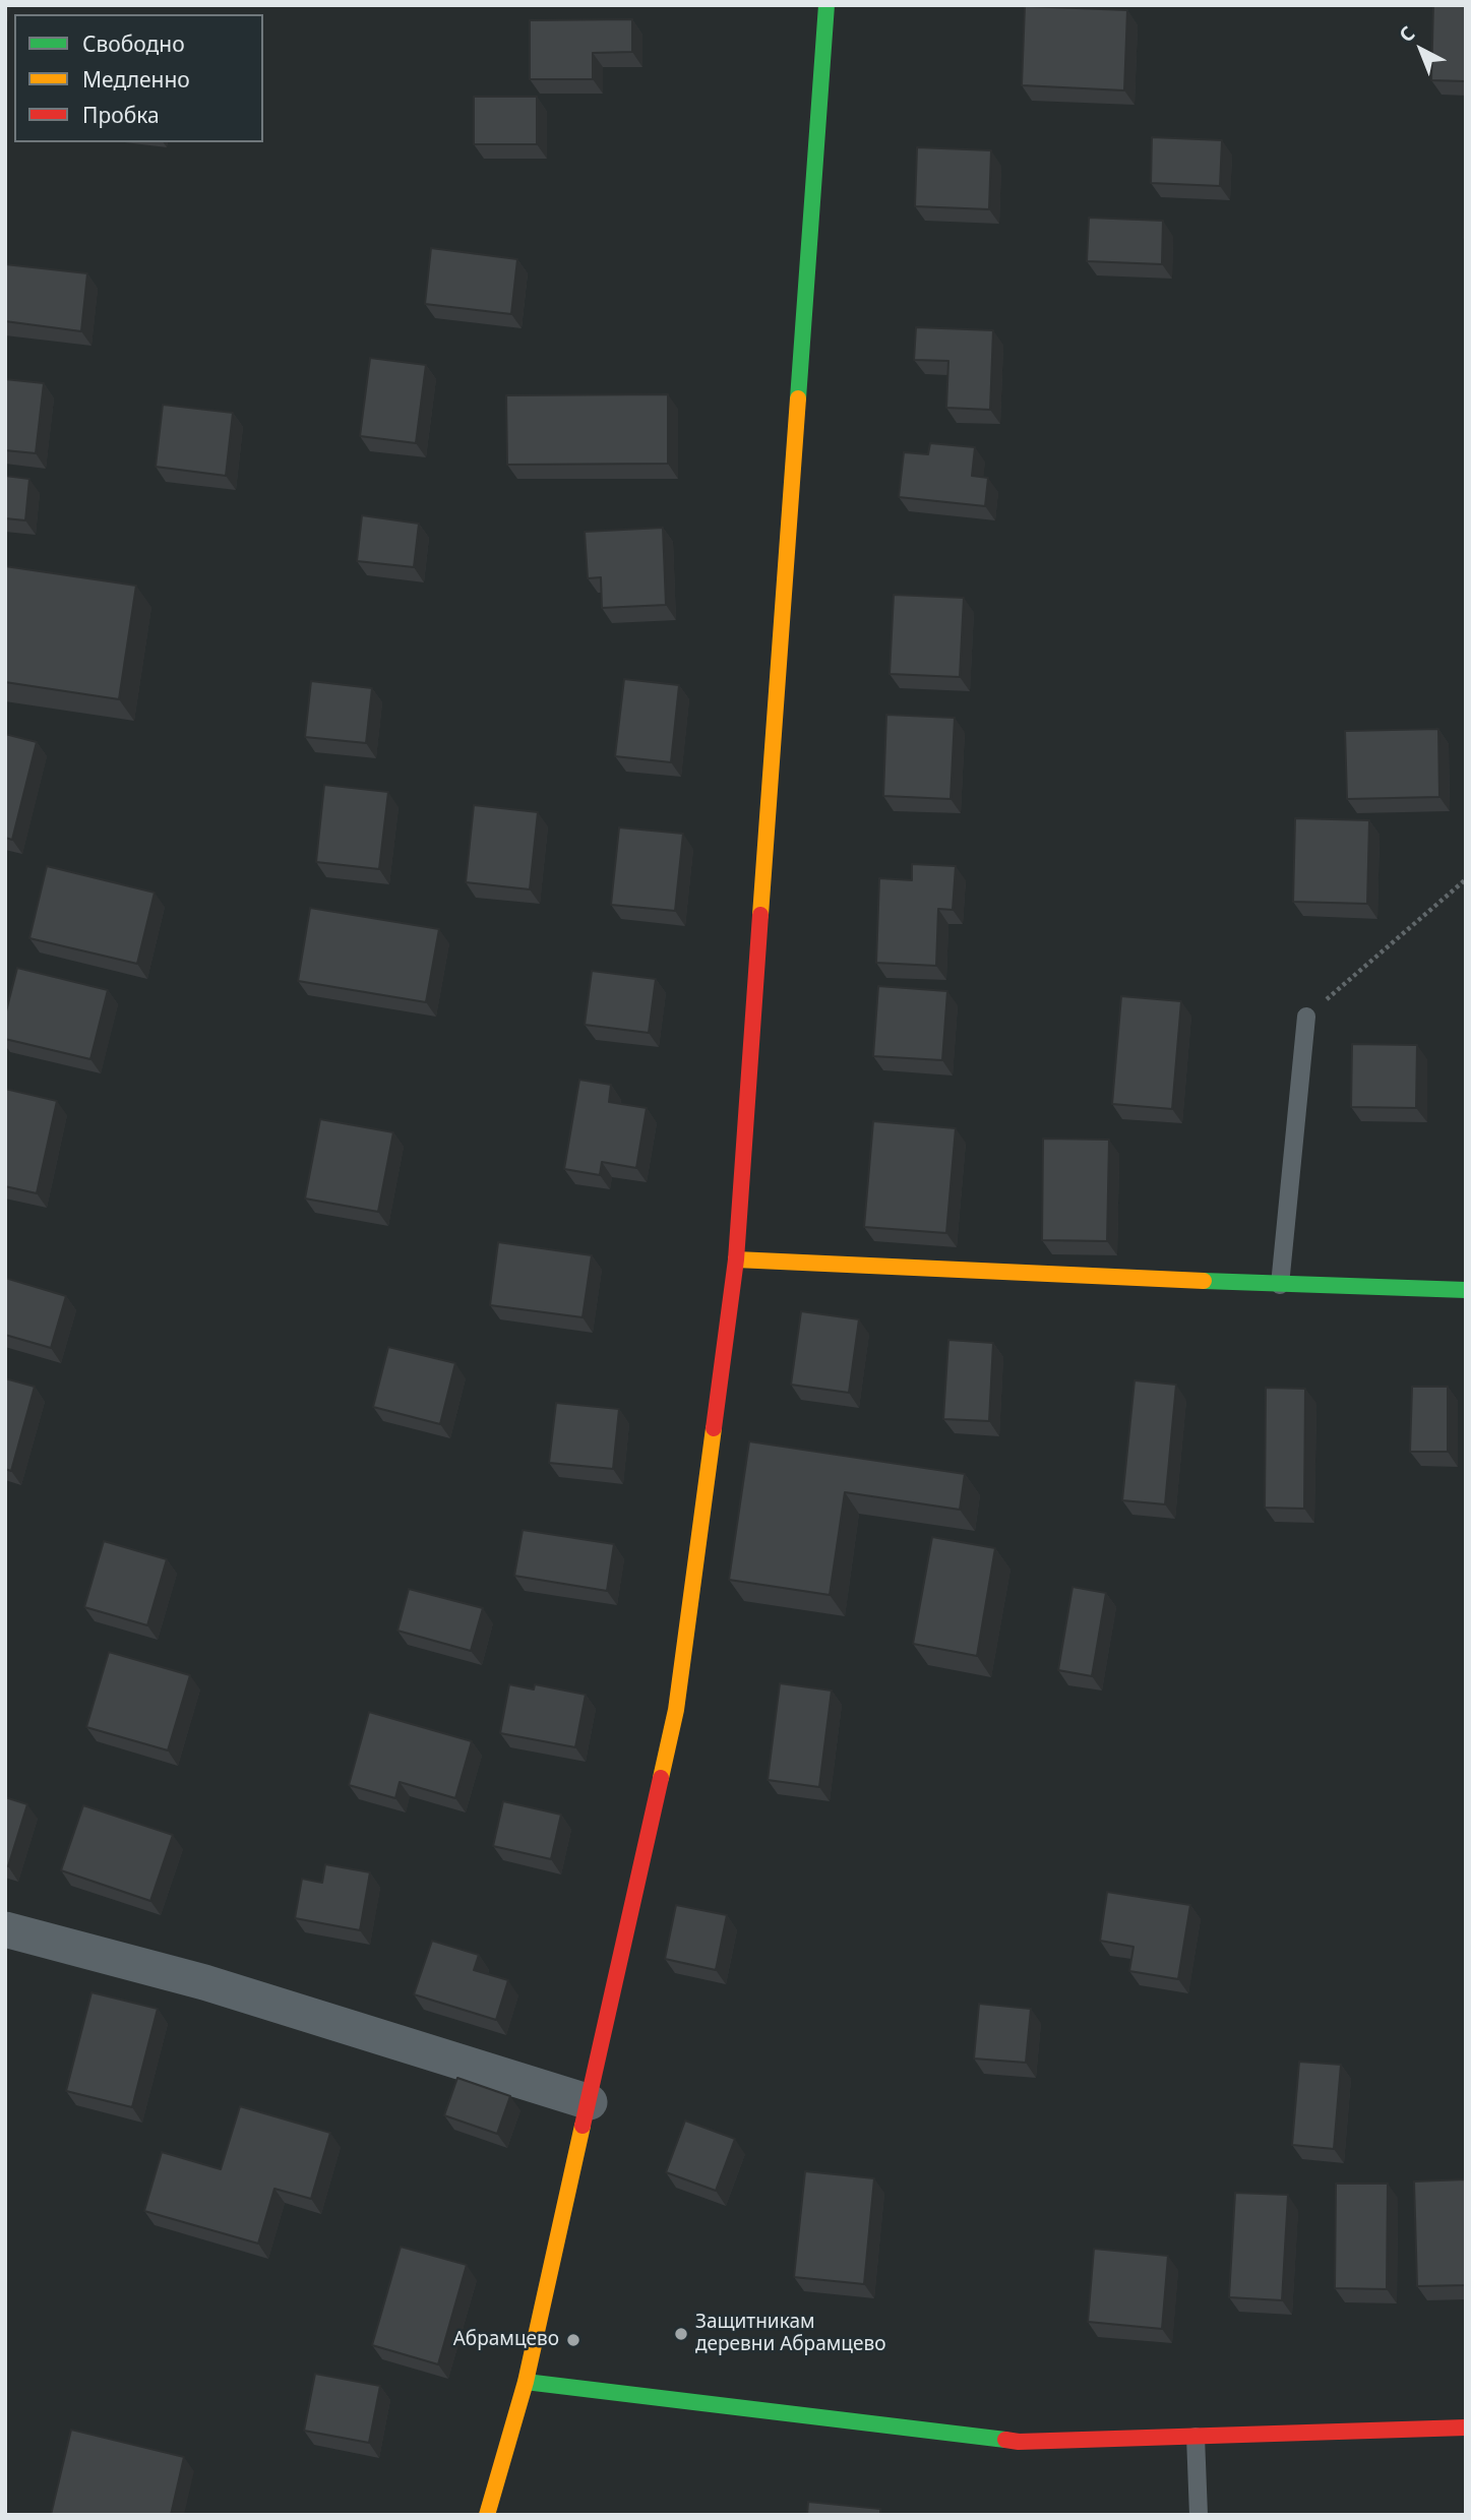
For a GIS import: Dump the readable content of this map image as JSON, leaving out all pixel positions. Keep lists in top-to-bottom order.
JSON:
{
  "places": ["Защитникам деревни Абрамцево", "Абрамцево"],
  "legend": ["Свободно", "Медленно", "Пробка"],
  "north": "top left"
}
